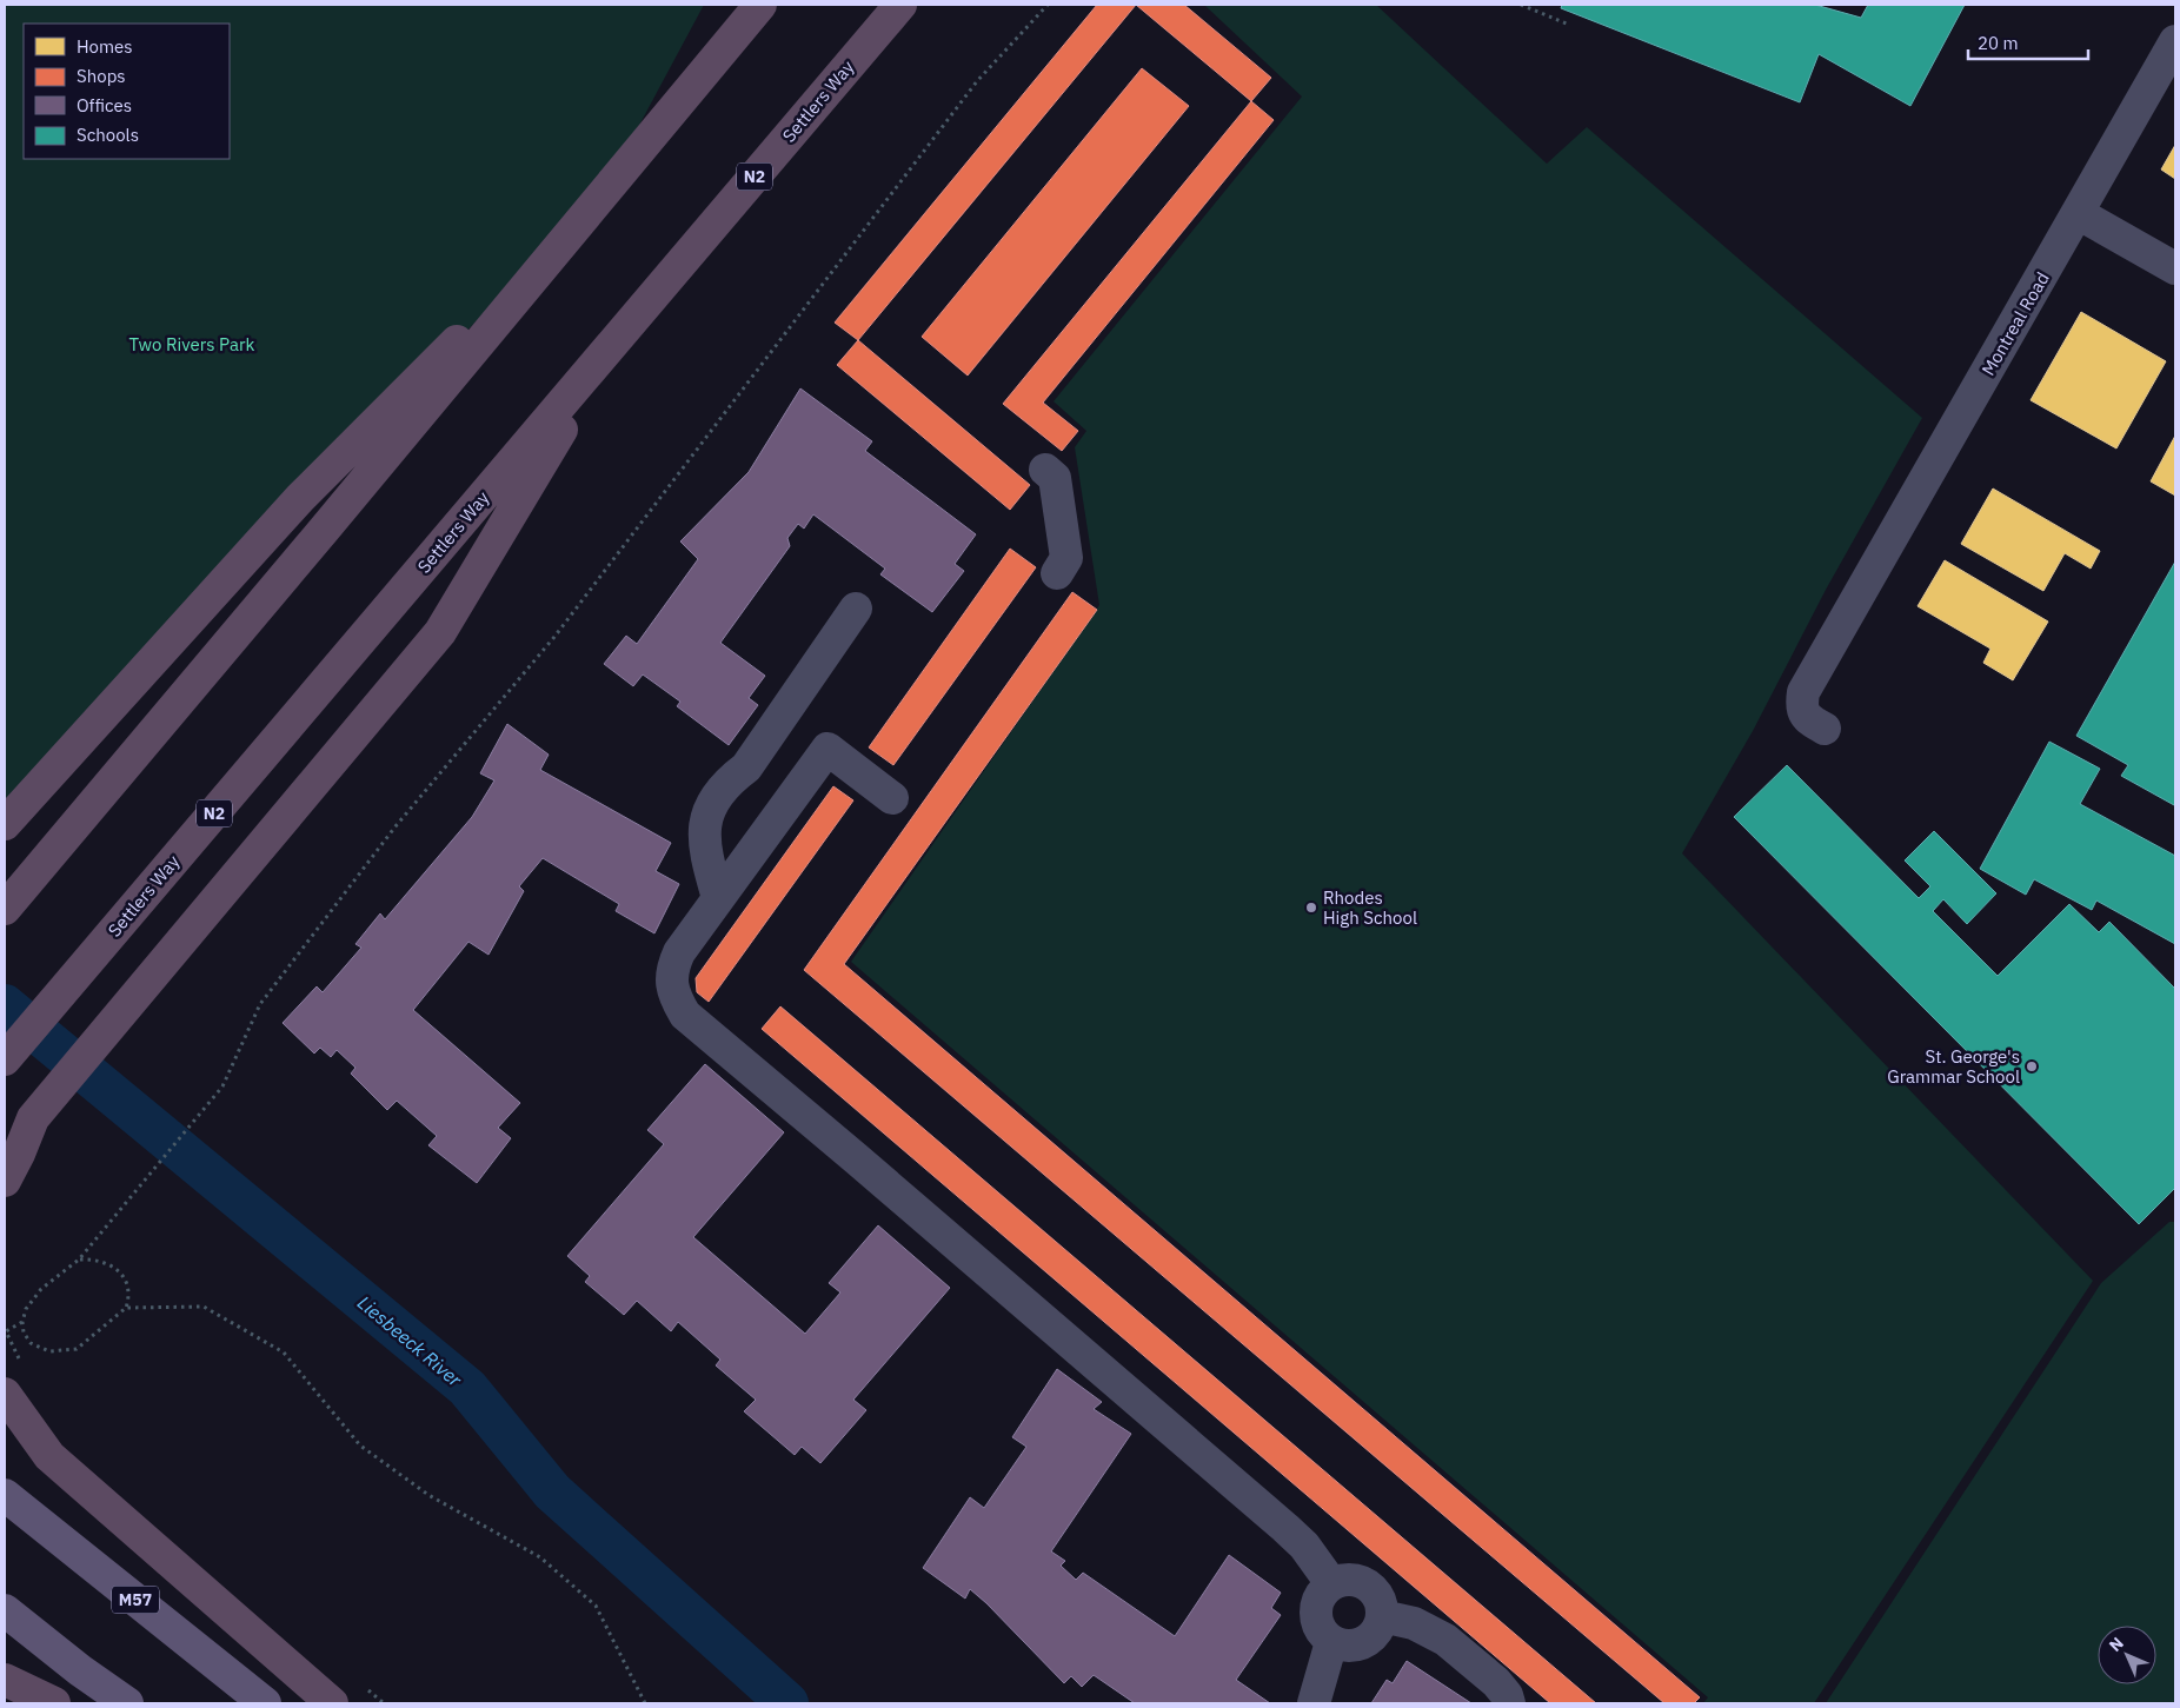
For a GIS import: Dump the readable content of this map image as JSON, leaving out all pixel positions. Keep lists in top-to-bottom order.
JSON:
{
  "streets": {
    "highway": ["Settlers Way", "N2"],
    "main road": ["M57"],
    "street": ["Montreal Road"]
  },
  "water": ["Liesbeeck River"],
  "parks": ["Two Rivers Park"],
  "places": ["Rhodes High School", "St. George's Grammar School"],
  "legend": [
    "Homes",
    "Shops",
    "Offices",
    "Schools"
  ],
  "scale_bar": "20 m",
  "north": "top left"
}
